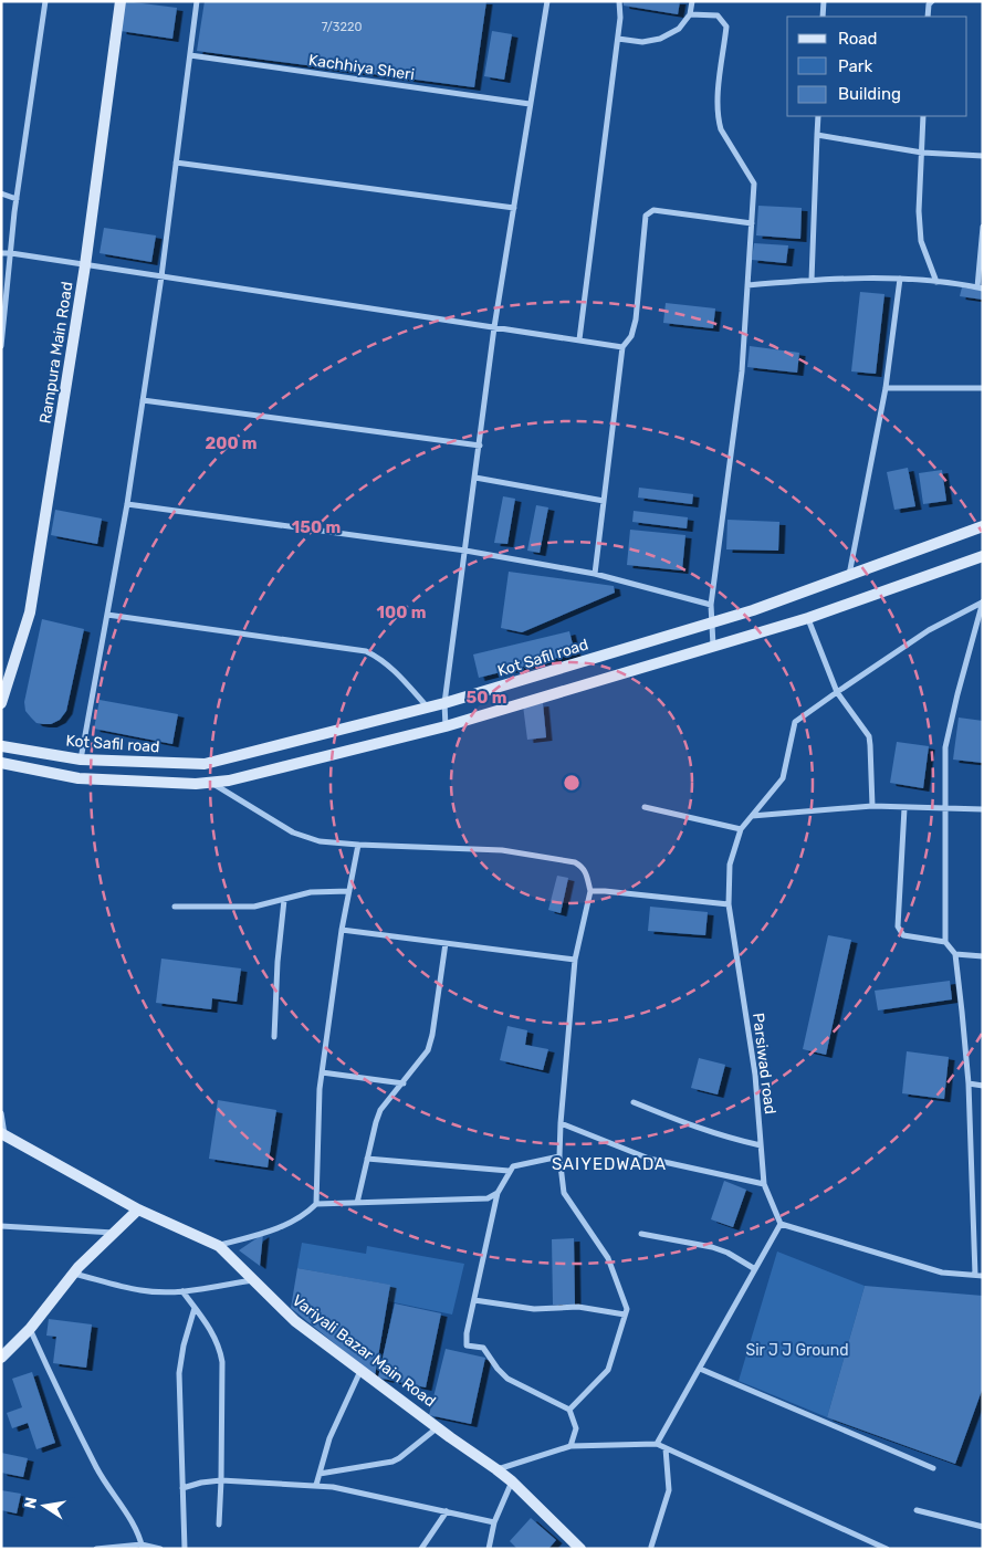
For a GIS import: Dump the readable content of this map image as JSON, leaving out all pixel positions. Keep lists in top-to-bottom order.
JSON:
{
  "streets": {
    "main road": ["Rampura Main Road", "Kot Safil road", "Variyali Bazar Main Road"],
    "street": ["Kachhiya Sheri", "Parsiwad road"]
  },
  "districts": ["SAIYEDWADA"],
  "parks": ["Sir J J Ground"],
  "house_numbers": ["7/3220"],
  "legend": ["Road", "Park", "Building"],
  "north": "left",
  "rings": [
    "200 m",
    "150 m",
    "100 m",
    "50 m"
  ]
}
